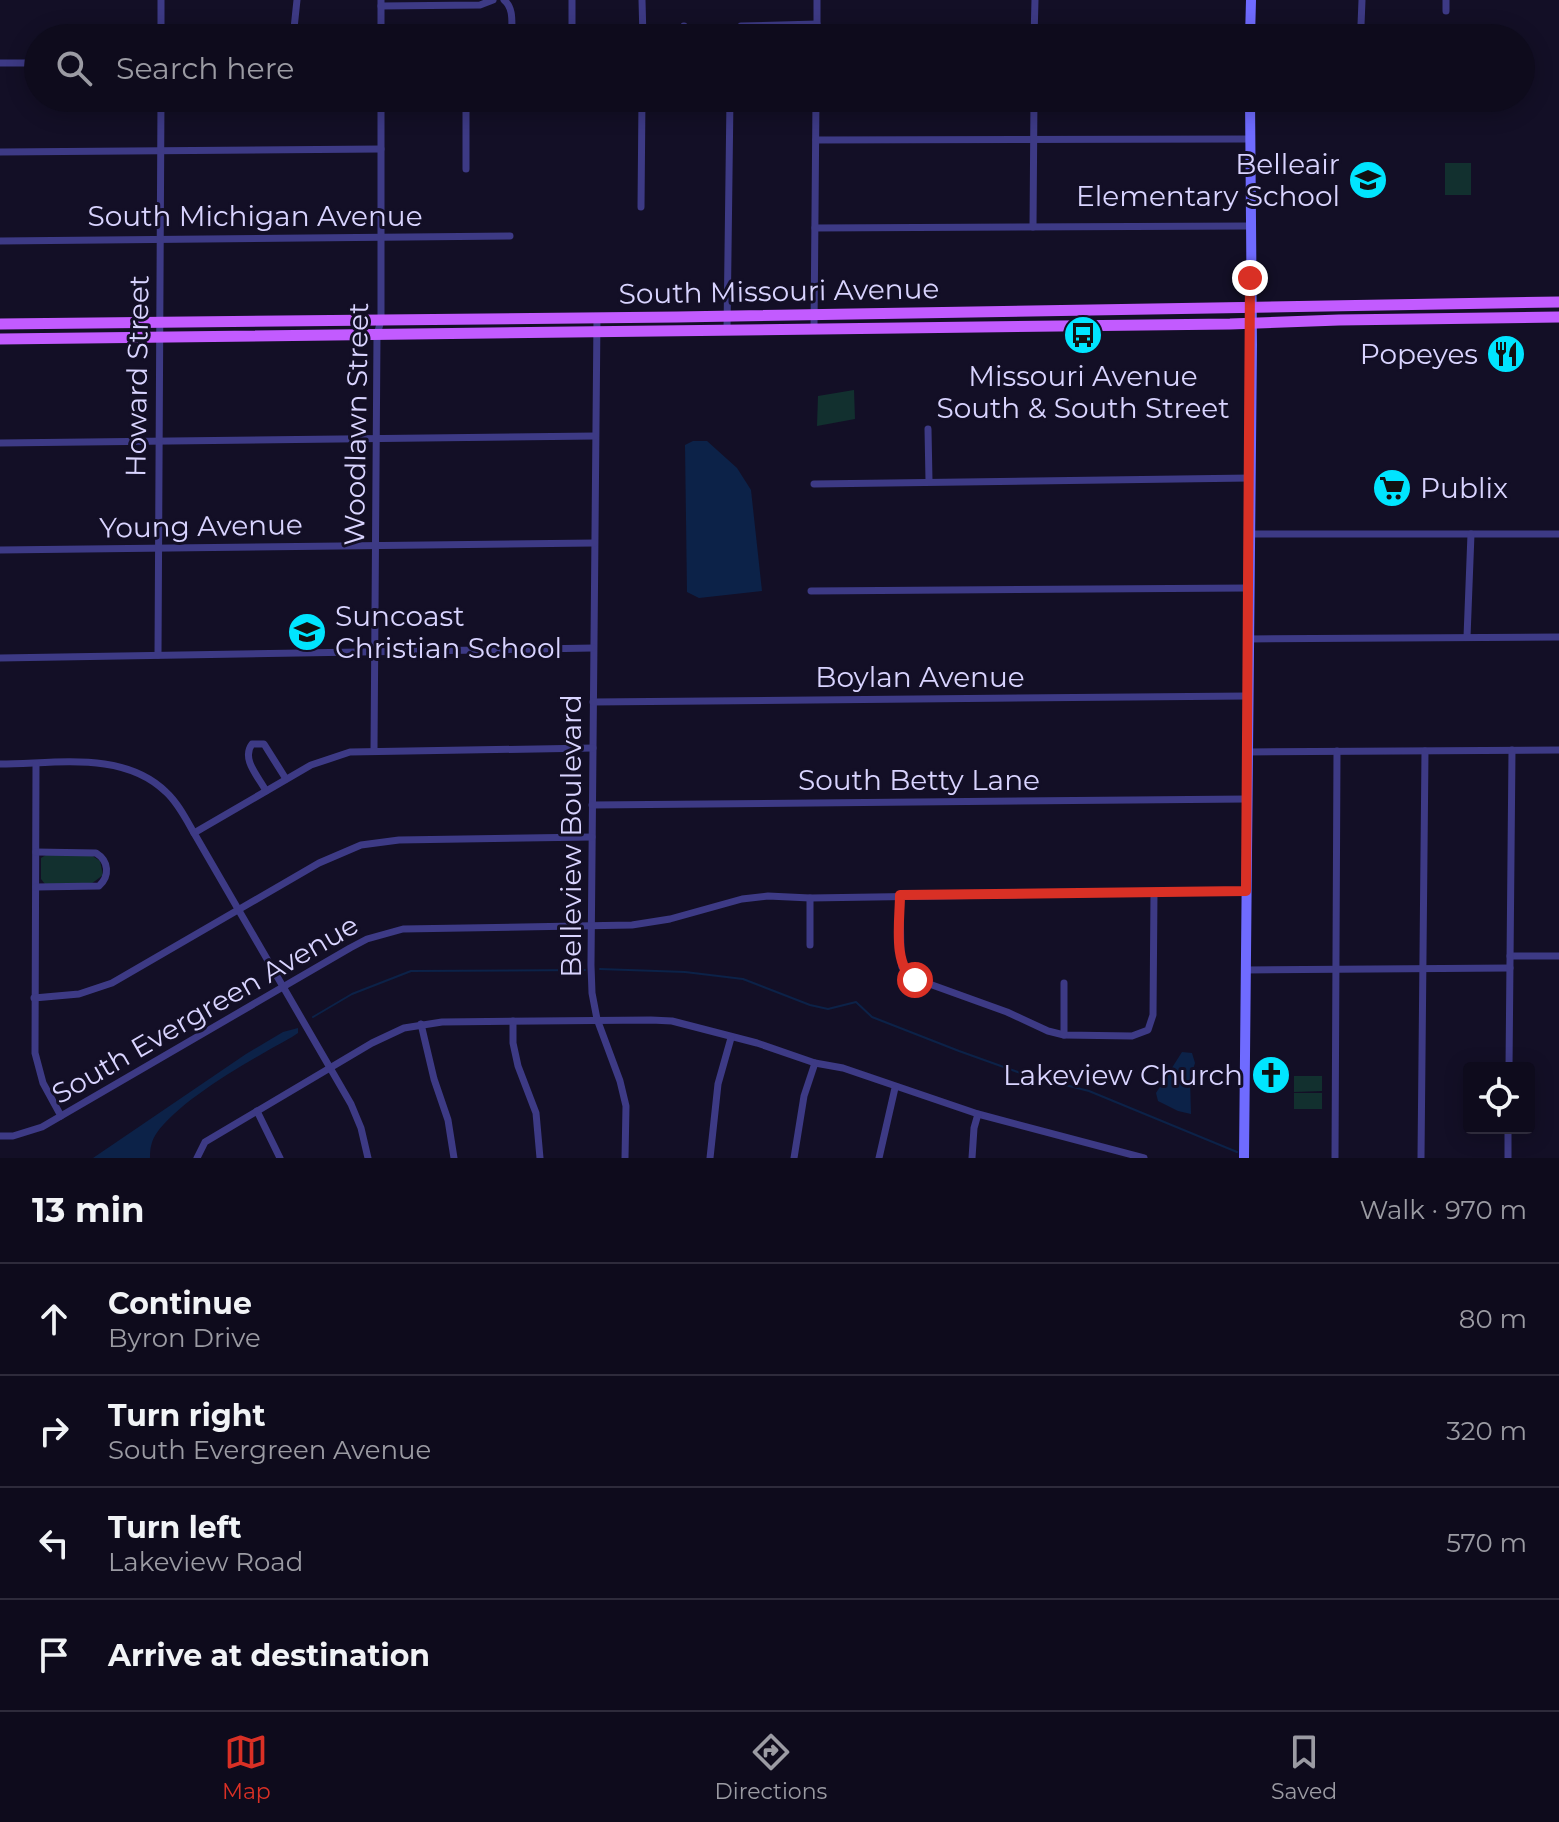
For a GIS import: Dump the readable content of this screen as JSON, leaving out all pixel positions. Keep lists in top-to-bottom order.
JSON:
{
  "streets": {
    "main road": ["South Missouri Avenue"],
    "street": [
      "South Michigan Avenue",
      "Howard Street",
      "Woodlawn Street",
      "Young Avenue",
      "Boylan Avenue",
      "South Betty Lane",
      "Belleview Boulevard",
      "South Evergreen Avenue"
    ]
  },
  "crossings": [
    ["South Michigan Avenue", "Howard Street"],
    ["South Michigan Avenue", "Woodlawn Street"],
    ["South Missouri Avenue", "Howard Street"],
    ["South Missouri Avenue", "Woodlawn Street"],
    ["South Missouri Avenue", "Belleview Boulevard"],
    ["Howard Street", "Young Avenue"],
    ["Woodlawn Street", "Young Avenue"],
    ["Young Avenue", "Belleview Boulevard"],
    ["Boylan Avenue", "Belleview Boulevard"],
    ["South Betty Lane", "Belleview Boulevard"],
    ["Belleview Boulevard", "South Evergreen Avenue"]
  ],
  "places": {
    "school or university": ["Belleair Elementary School", "Suncoast Christian School"],
    "bus stop": ["Missouri Avenue South & South Street"],
    "restaurant": ["Popeyes"],
    "supermarket": ["Publix"],
    "church": ["Lakeview Church"]
  },
  "page": {
    "search": "Search here",
    "heading": ["13 min", "Walk · 970 m"],
    "list": [
      ["Continue", "Byron Drive", "80 m"],
      ["Turn right", "South Evergreen Avenue", "320 m"],
      ["Turn left", "Lakeview Road", "570 m"],
      "Arrive at destination"
    ],
    "nav": ["Map", "Directions", "Saved"]
  }
}
